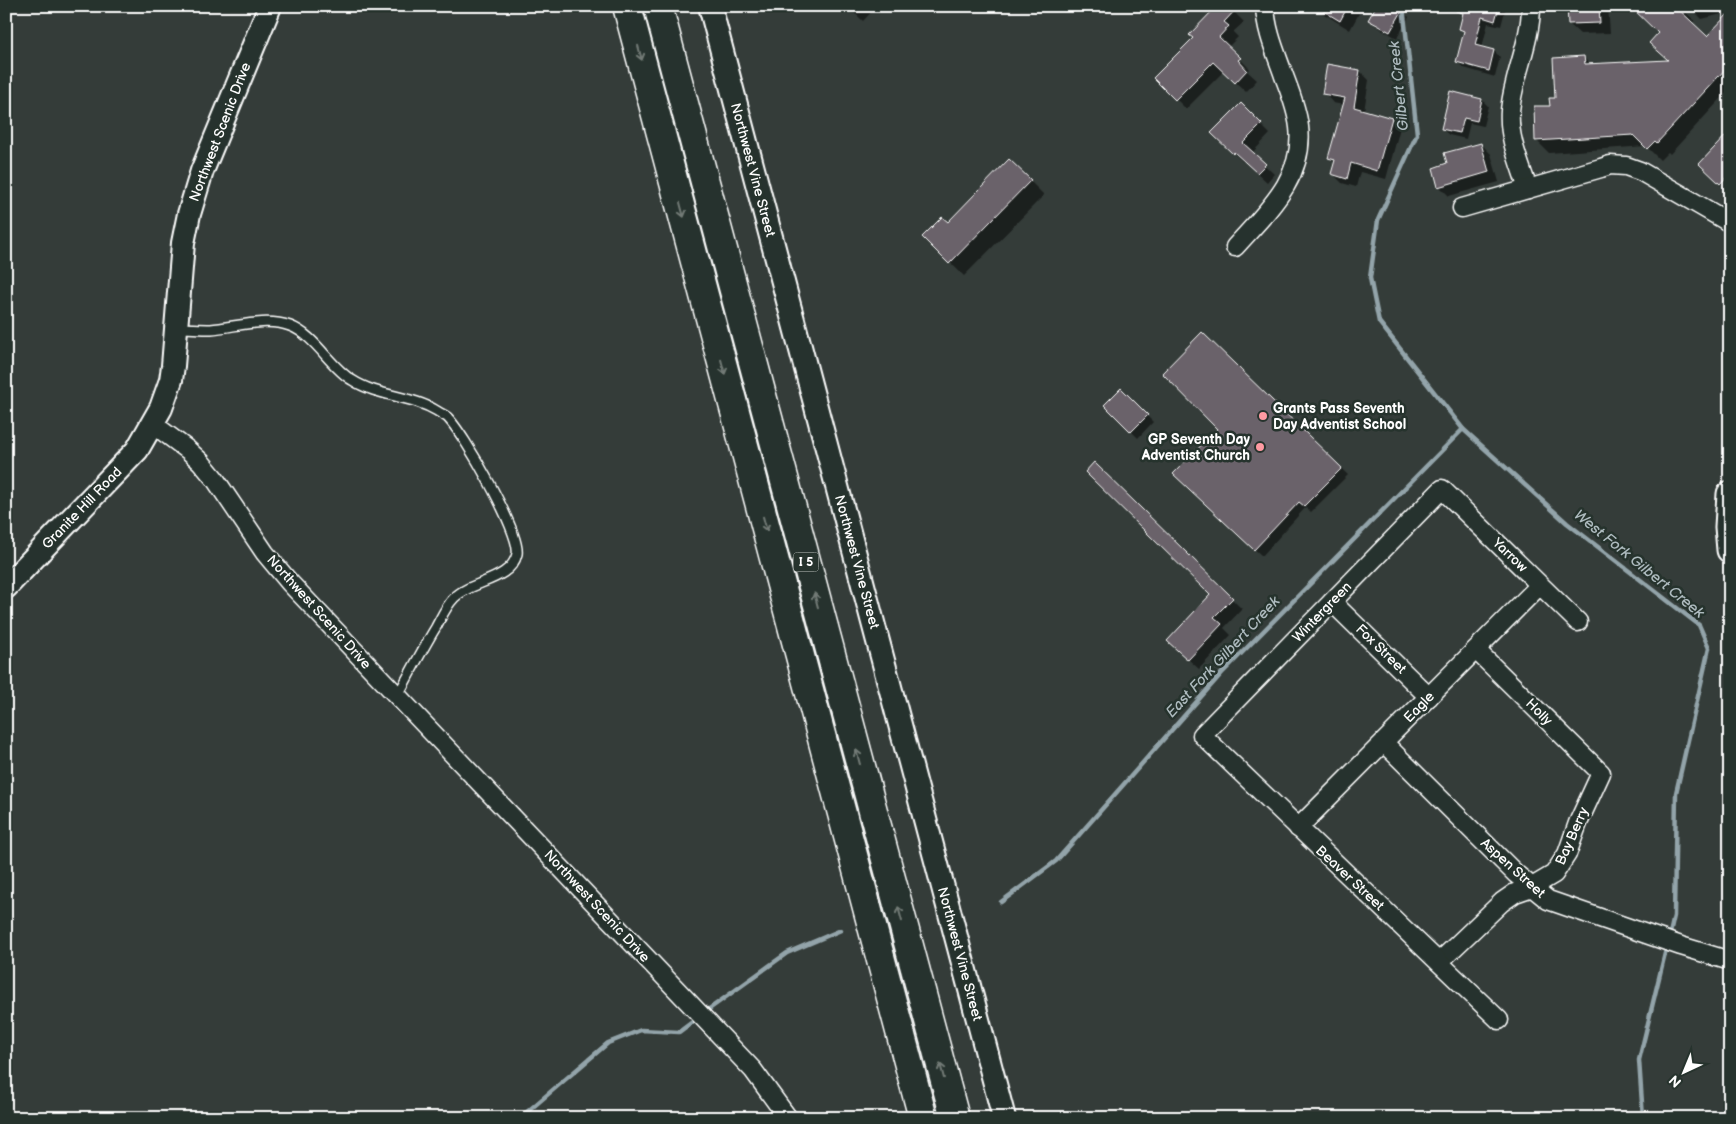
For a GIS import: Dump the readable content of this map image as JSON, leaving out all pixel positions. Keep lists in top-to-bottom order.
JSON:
{
  "streets": {
    "highway": ["I 5"],
    "street": [
      "Northwest Scenic Drive",
      "Northwest Vine Street",
      "Granite Hill Road",
      "Yarrow",
      "Wintergreen",
      "Fox Street",
      "Eagle",
      "Holly",
      "Bay Berry",
      "Aspen Street",
      "Beaver Street"
    ]
  },
  "crossings": [
    ["Northwest Scenic Drive", "Granite Hill Road"],
    ["Yarrow", "Wintergreen"],
    ["Yarrow", "Eagle"],
    ["Wintergreen", "Fox Street"],
    ["Wintergreen", "Beaver Street"],
    ["Fox Street", "Eagle"],
    ["Eagle", "Holly"],
    ["Eagle", "Aspen Street"],
    ["Eagle", "Beaver Street"],
    ["Holly", "Bay Berry"],
    ["Bay Berry", "Aspen Street"],
    ["Bay Berry", "Beaver Street"]
  ],
  "water": ["Gilbert Creek", "West Fork Gilbert Creek", "East Fork Gilbert Creek"],
  "places": ["Grants Pass Seventh Day Adventist School", "GP Seventh Day Adventist Church"],
  "north": "bottom left"
}
